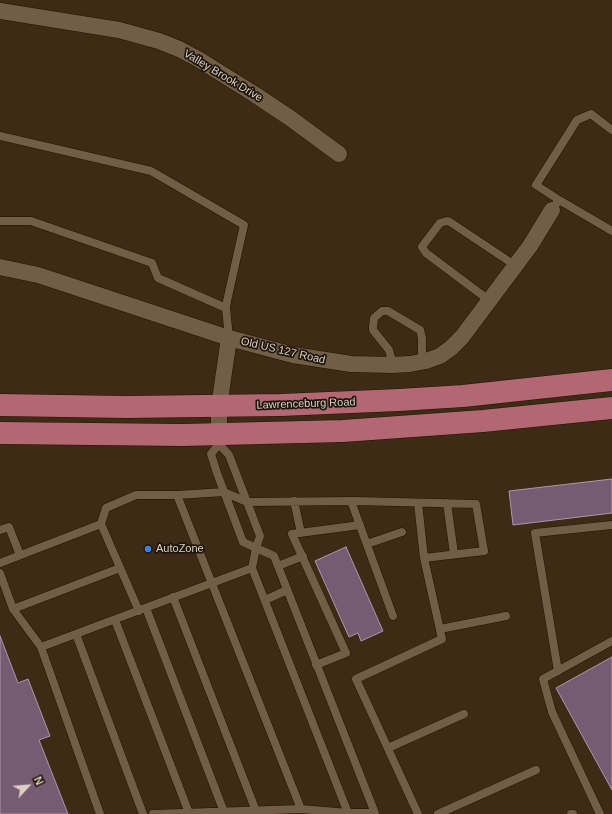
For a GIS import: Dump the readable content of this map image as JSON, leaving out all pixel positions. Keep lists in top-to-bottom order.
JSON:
{
  "streets": {
    "highway": ["Lawrenceburg Road"],
    "street": ["Valley Brook Drive", "Old US 127 Road"]
  },
  "places": ["AutoZone"],
  "north": "top right"
}
